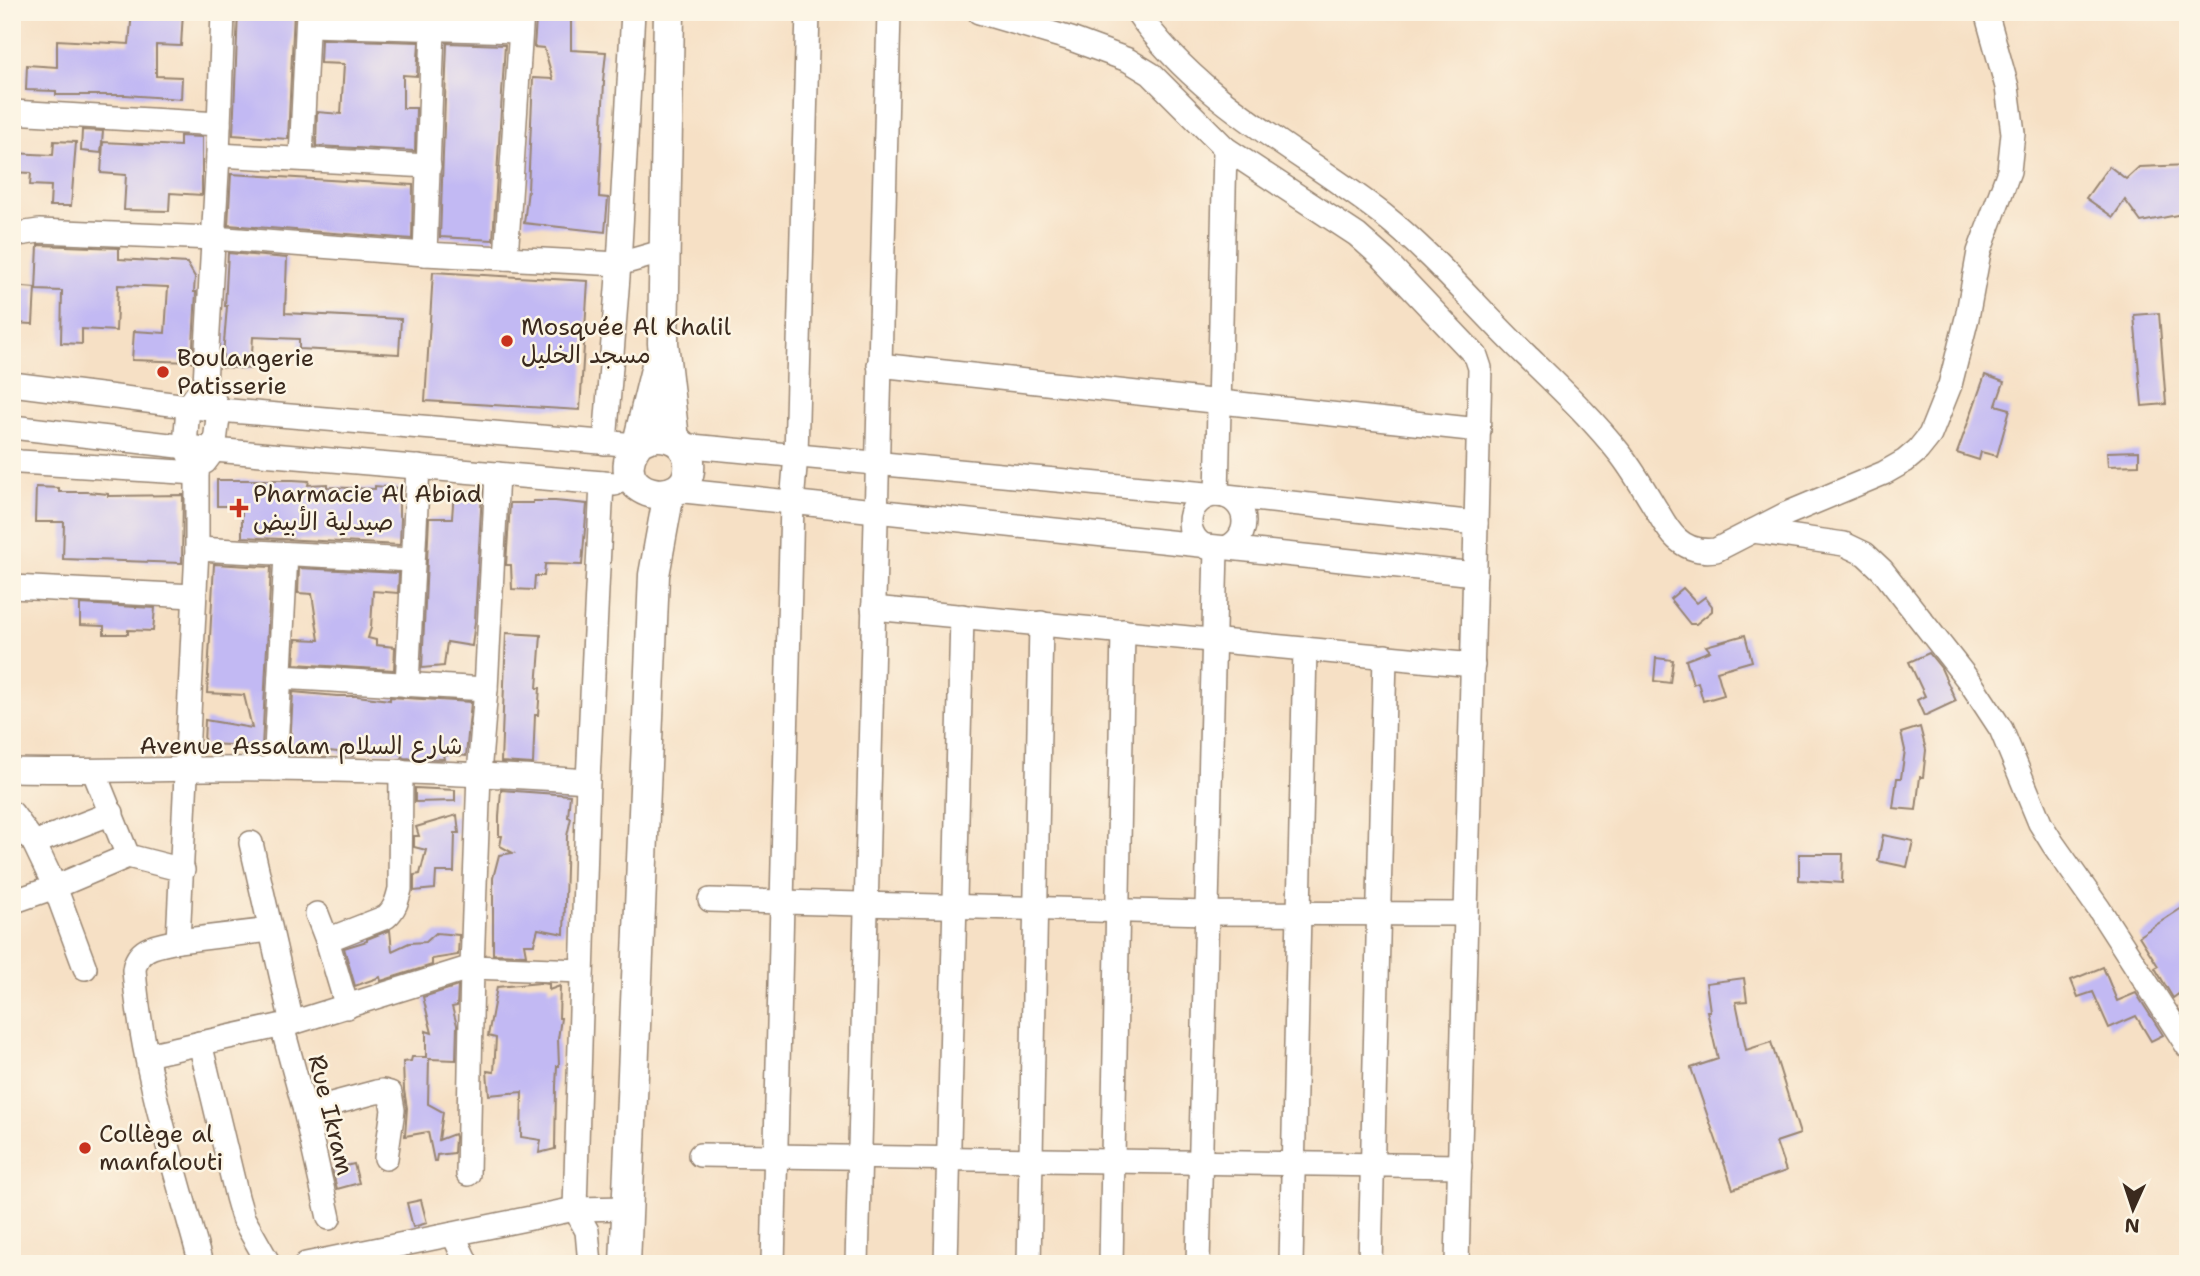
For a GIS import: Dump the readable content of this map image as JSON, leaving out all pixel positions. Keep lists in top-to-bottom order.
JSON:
{
  "streets": {
    "street": ["Avenue Assalam شارع السلام", "Rue Ikram"]
  },
  "places": {
    "other": ["Mosquée Al Khalil مسجد الخليل", "Boulangerie Patisserie", "Collège al manfalouti"],
    "health": ["Pharmacie Al Abiad صيدلية الأبيض"]
  },
  "north": "bottom"
}
